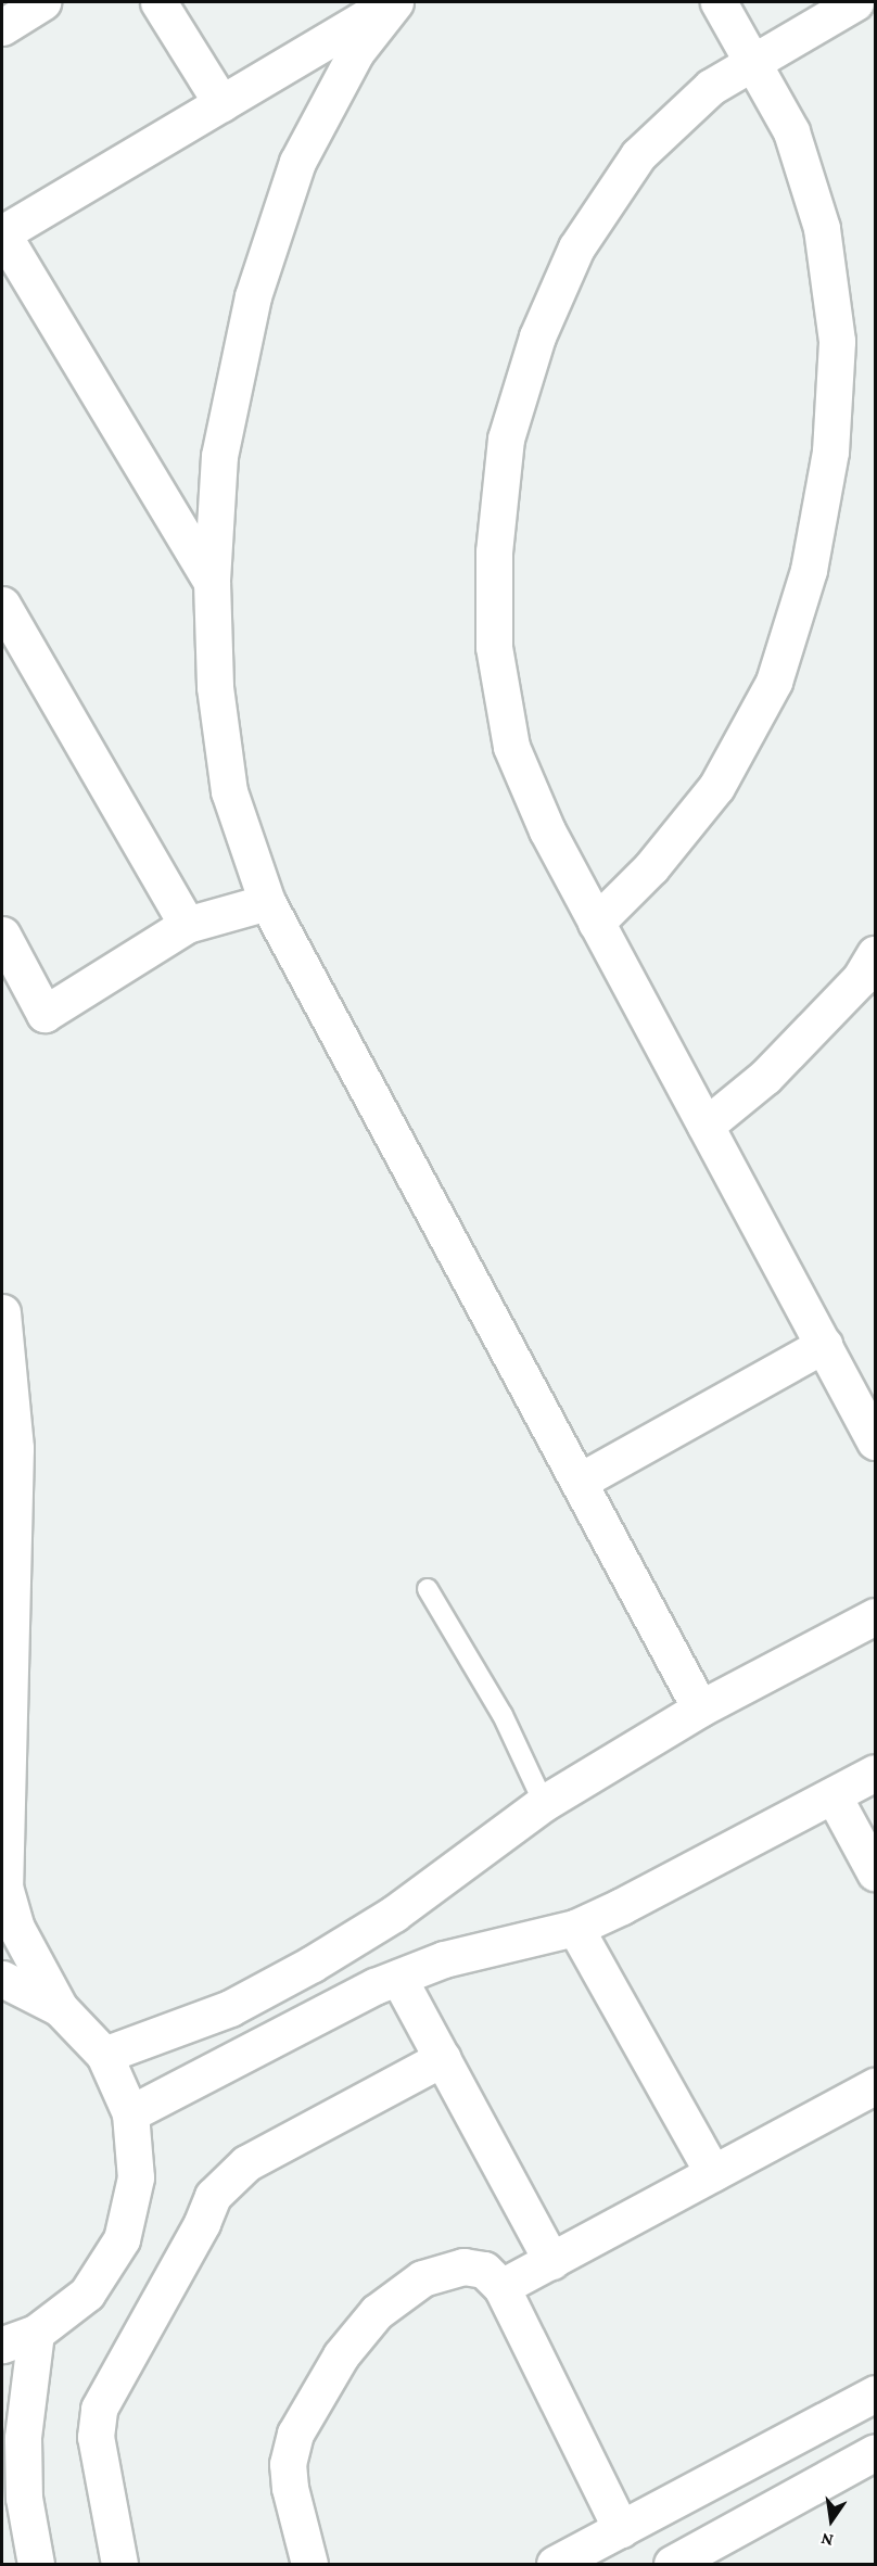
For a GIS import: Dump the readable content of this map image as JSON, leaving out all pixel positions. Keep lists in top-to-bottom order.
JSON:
{
  "north": "bottom"
}
